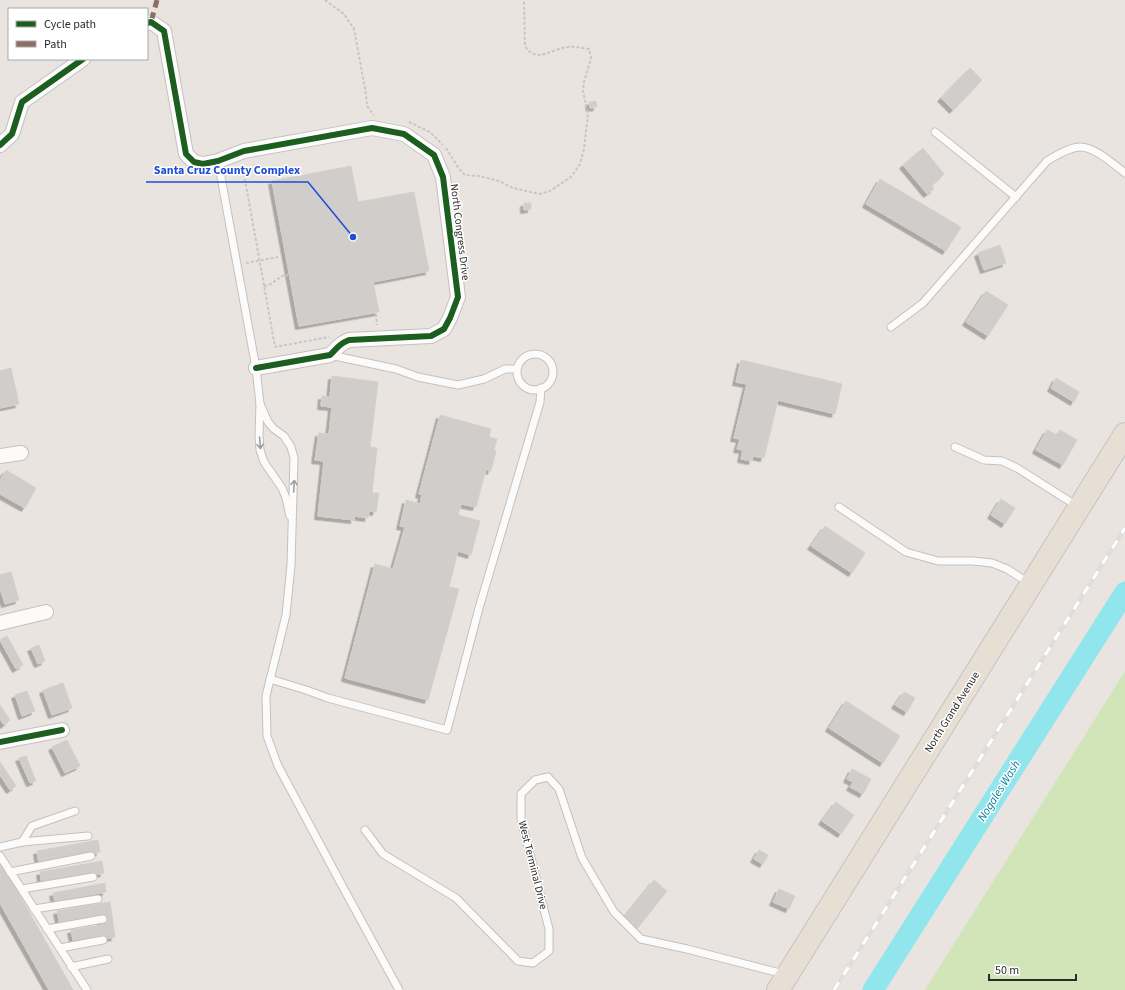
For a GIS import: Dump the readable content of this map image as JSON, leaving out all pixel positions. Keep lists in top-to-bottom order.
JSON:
{
  "streets": {
    "main road": ["North Grand Avenue"],
    "street": ["North Congress Drive"],
    "lane": ["West Terminal Drive"]
  },
  "crossings": [
    ["North Grand Avenue", "West Terminal Drive"]
  ],
  "water": ["Nogales Wash"],
  "places": ["Santa Cruz County Complex"],
  "legend": ["Cycle path", "Path"],
  "scale_bar": "50 m"
}
